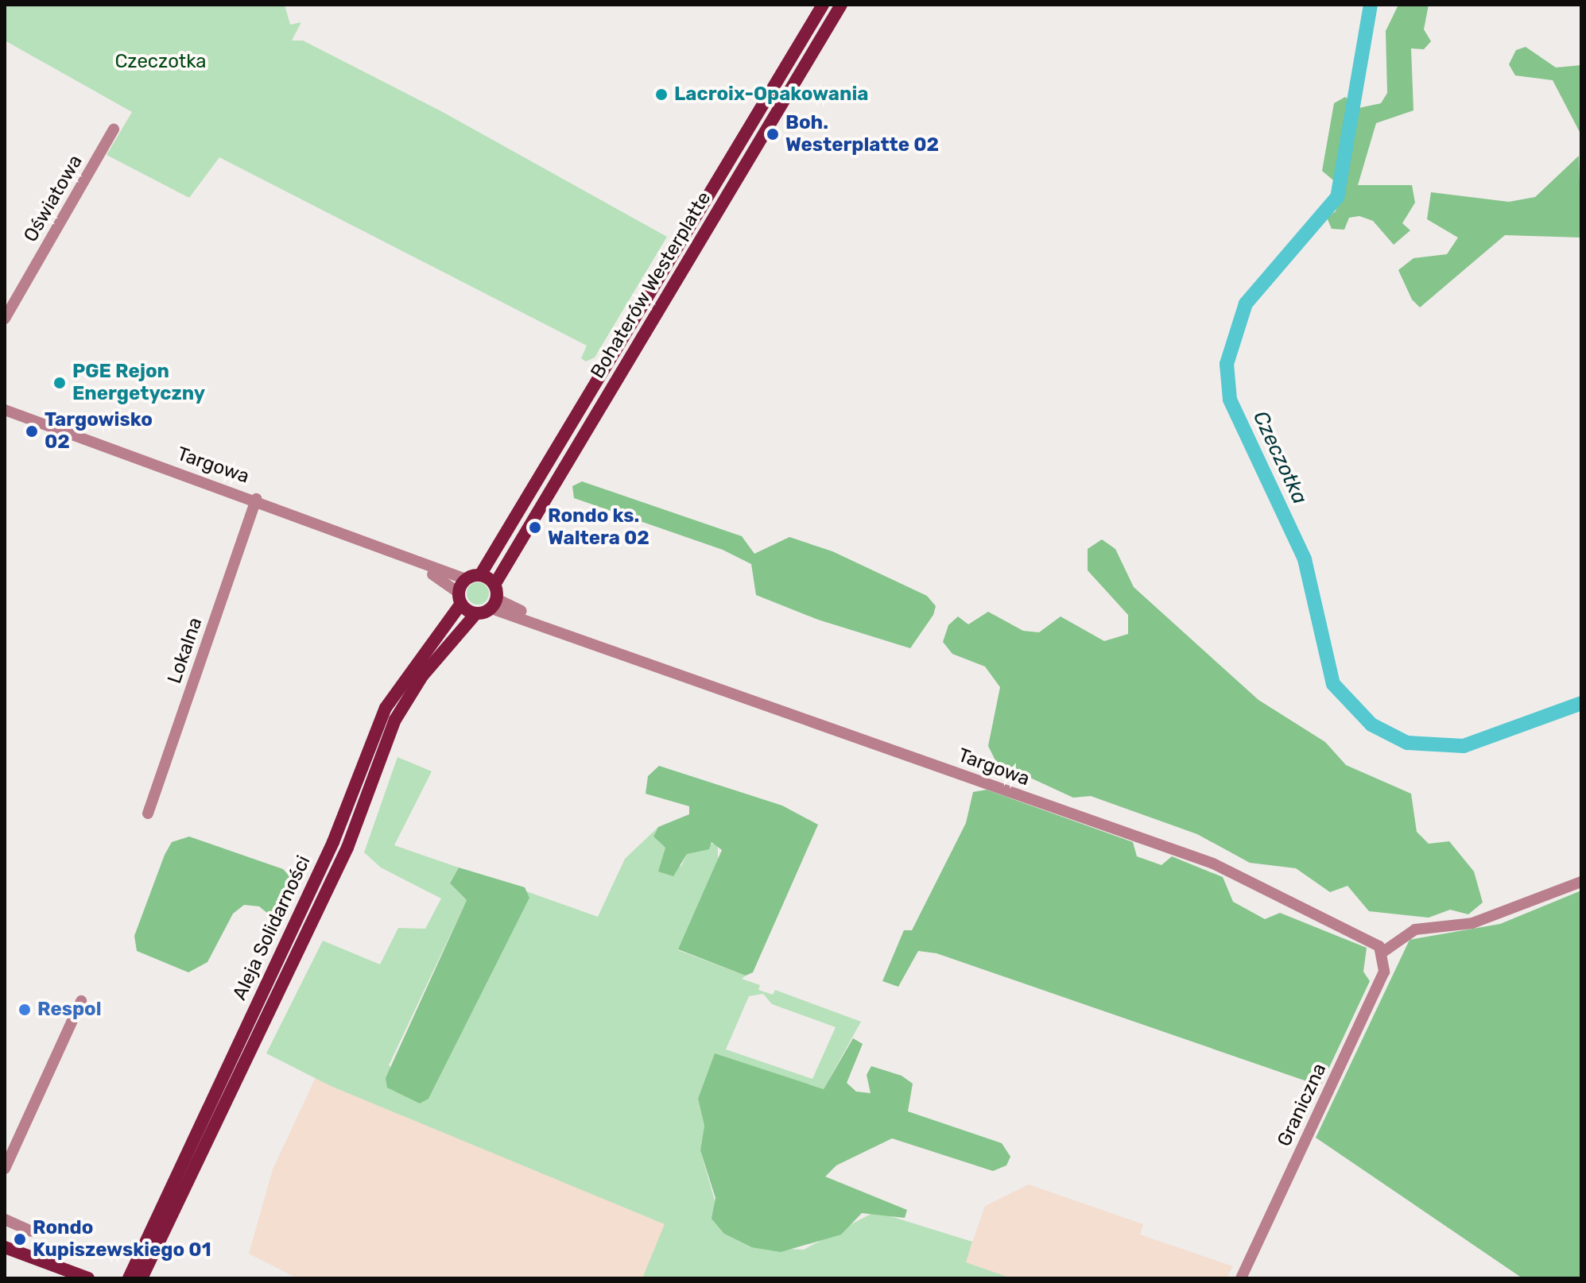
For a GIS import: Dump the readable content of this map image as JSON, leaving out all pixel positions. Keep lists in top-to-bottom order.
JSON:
{
  "streets": {
    "main road": ["Bohaterów Westerplatte", "Aleja Solidarności"],
    "street": [
      "Oświatowa",
      "Targowa",
      "Lokalna",
      "Graniczna"
    ]
  },
  "crossings": [
    ["Bohaterów Westerplatte", "Targowa"],
    ["Targowa", "Lokalna"],
    ["Targowa", "Aleja Solidarności"],
    ["Targowa", "Graniczna"]
  ],
  "water": ["Czeczotka"],
  "parks": ["Czeczotka"],
  "places": [
    "Lacroix-Opakowania",
    "Boh. Westerplatte 02",
    "PGE Rejon Energetyczny",
    "Targowisko 02",
    "Rondo ks. Waltera 02",
    "Respol",
    "Rondo Kupiszewskiego 01"
  ]
}
